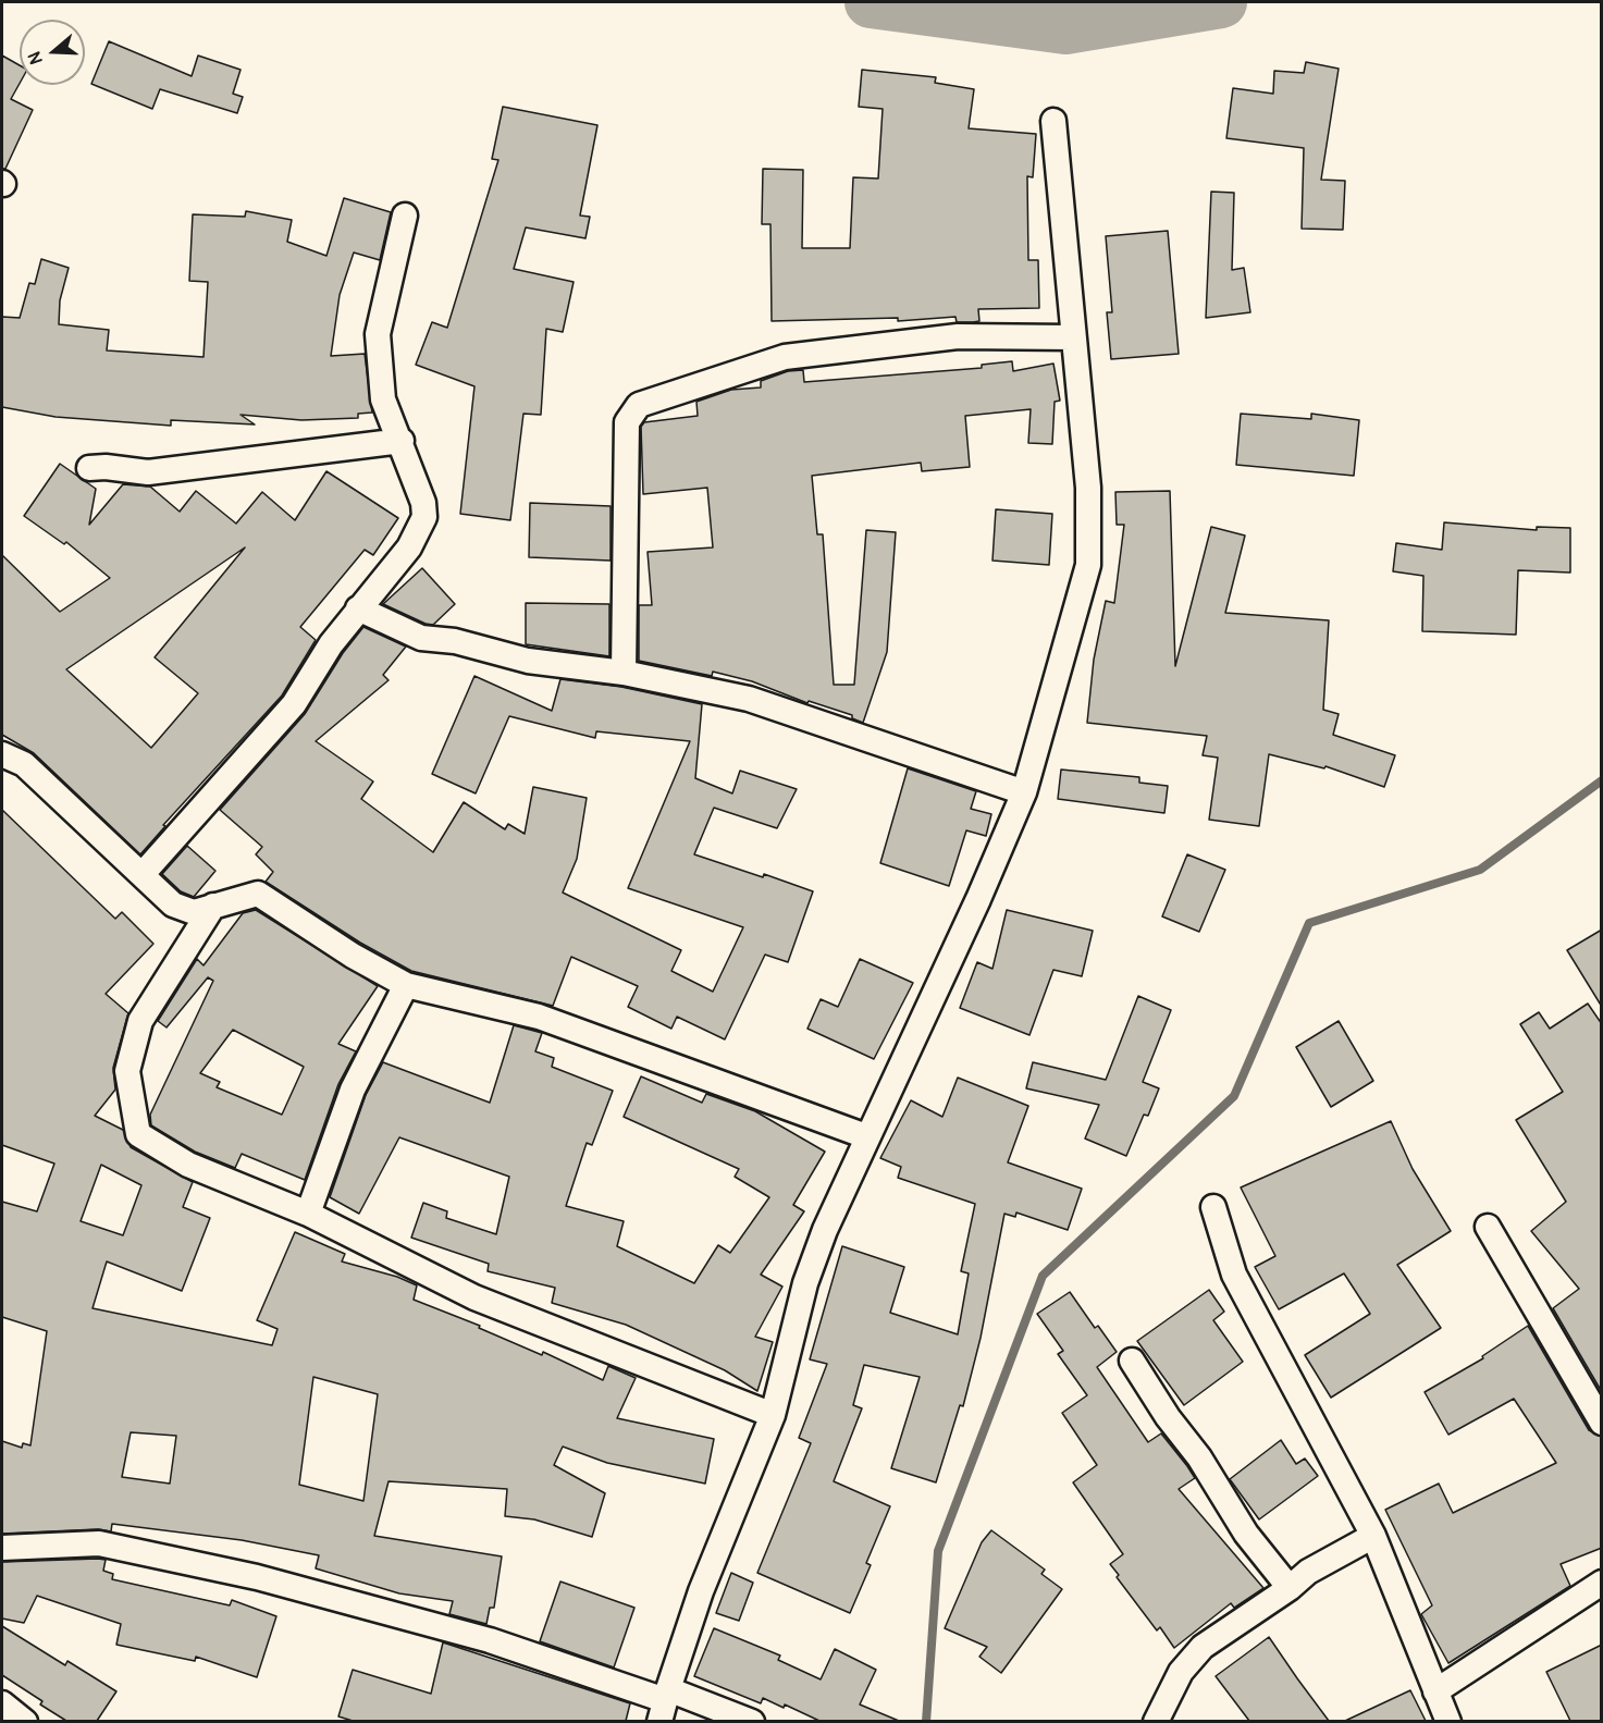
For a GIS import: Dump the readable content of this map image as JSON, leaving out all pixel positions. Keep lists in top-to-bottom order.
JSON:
{
  "north": "left"
}
